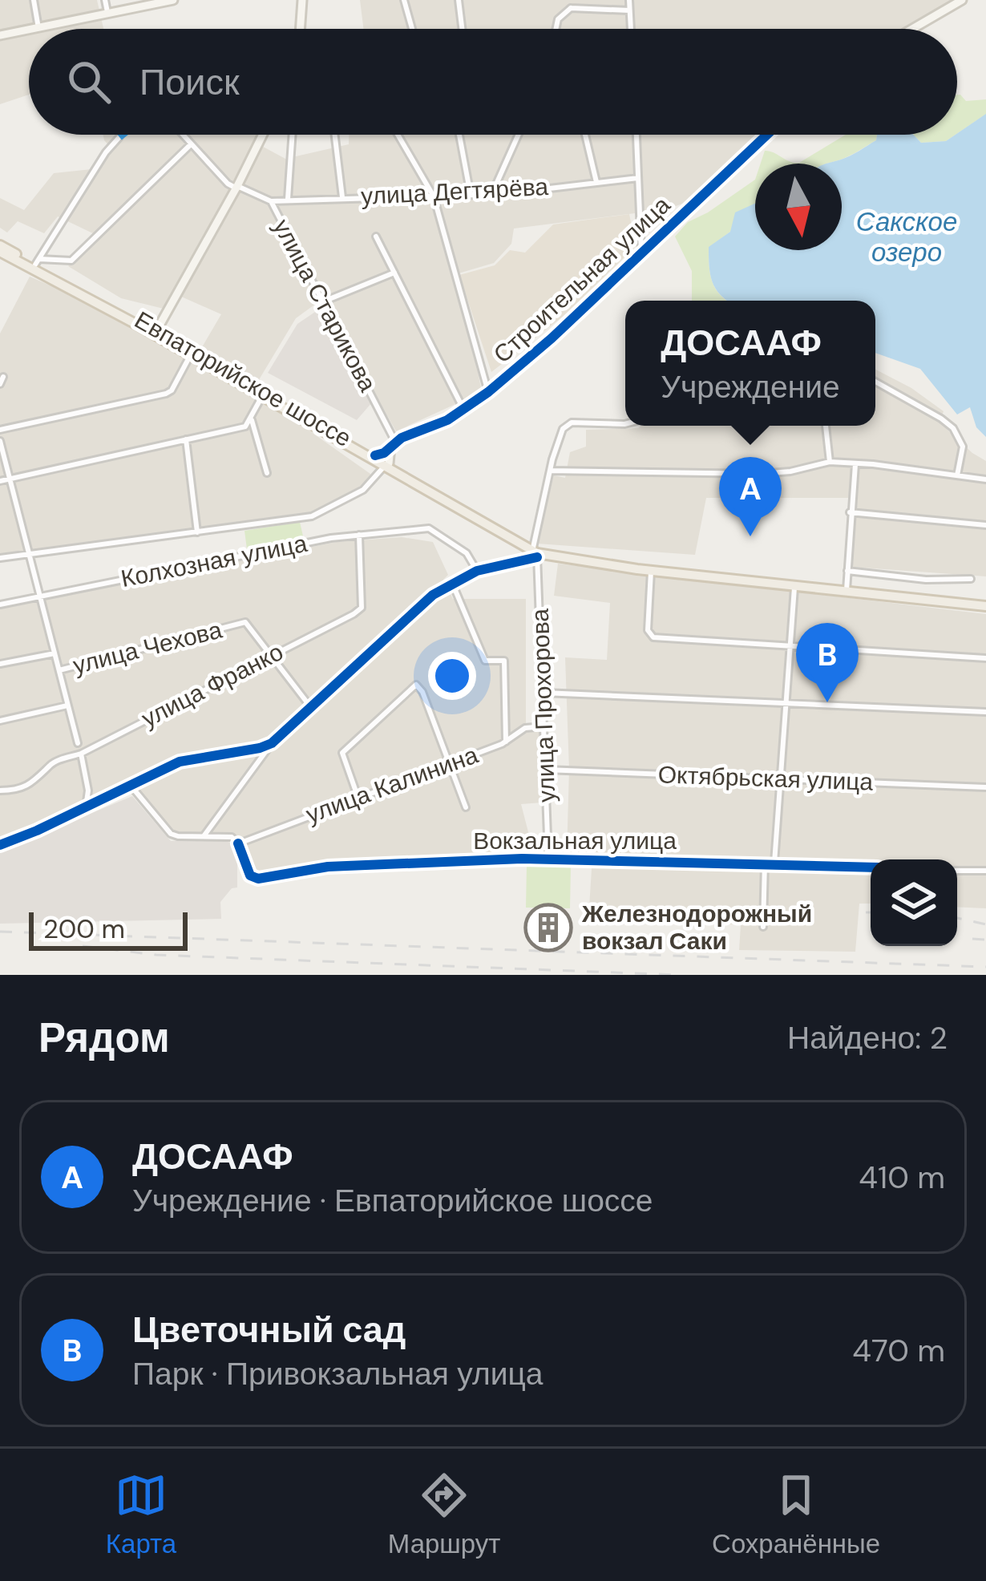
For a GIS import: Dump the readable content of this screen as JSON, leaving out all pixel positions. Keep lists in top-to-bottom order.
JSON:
{
  "streets": {
    "main road": ["Евпаторийское шоссе"],
    "street": [
      "улица Дегтярёва",
      "Строительная улица",
      "улица Старикова",
      "Колхозная улица",
      "улица Чехова",
      "улица Франко",
      "улица Прохорова",
      "Октябрьская улица",
      "улица Калинина",
      "Вокзальная улица"
    ]
  },
  "crossings": [
    ["улица Дегтярёва", "улица Старикова"],
    ["Строительная улица", "улица Старикова"],
    ["Строительная улица", "Евпаторийское шоссе"],
    ["Евпаторийское шоссе", "Колхозная улица"],
    ["Евпаторийское шоссе", "улица Прохорова"],
    ["Колхозная улица", "улица Франко"],
    ["улица Чехова", "улица Франко"],
    ["улица Прохорова", "Октябрьская улица"],
    ["улица Прохорова", "улица Калинина"],
    ["улица Прохорова", "Вокзальная улица"],
    ["улица Калинина", "Вокзальная улица"]
  ],
  "water": ["Сакское озеро"],
  "places": {
    "building": ["Железнодорожный вокзал Саки"]
  },
  "scale_bar": "200 m",
  "north": "bottom",
  "page": {
    "search": "Поиск",
    "popup": ["ДОСААФ", "Учреждение"],
    "pins": ["A", "B"],
    "scale": "200 m",
    "heading": ["Рядом", "Найдено: 2"],
    "list": [
      {
        "mark": "A",
        "name": "ДОСААФ",
        "note": "Учреждение · Евпаторийское шоссе",
        "value": "410 m"
      },
      {
        "mark": "B",
        "name": "Цветочный сад",
        "note": "Парк · Привокзальная улица",
        "value": "470 m"
      }
    ],
    "nav": ["Карта", "Маршрут", "Сохранённые"]
  }
}
